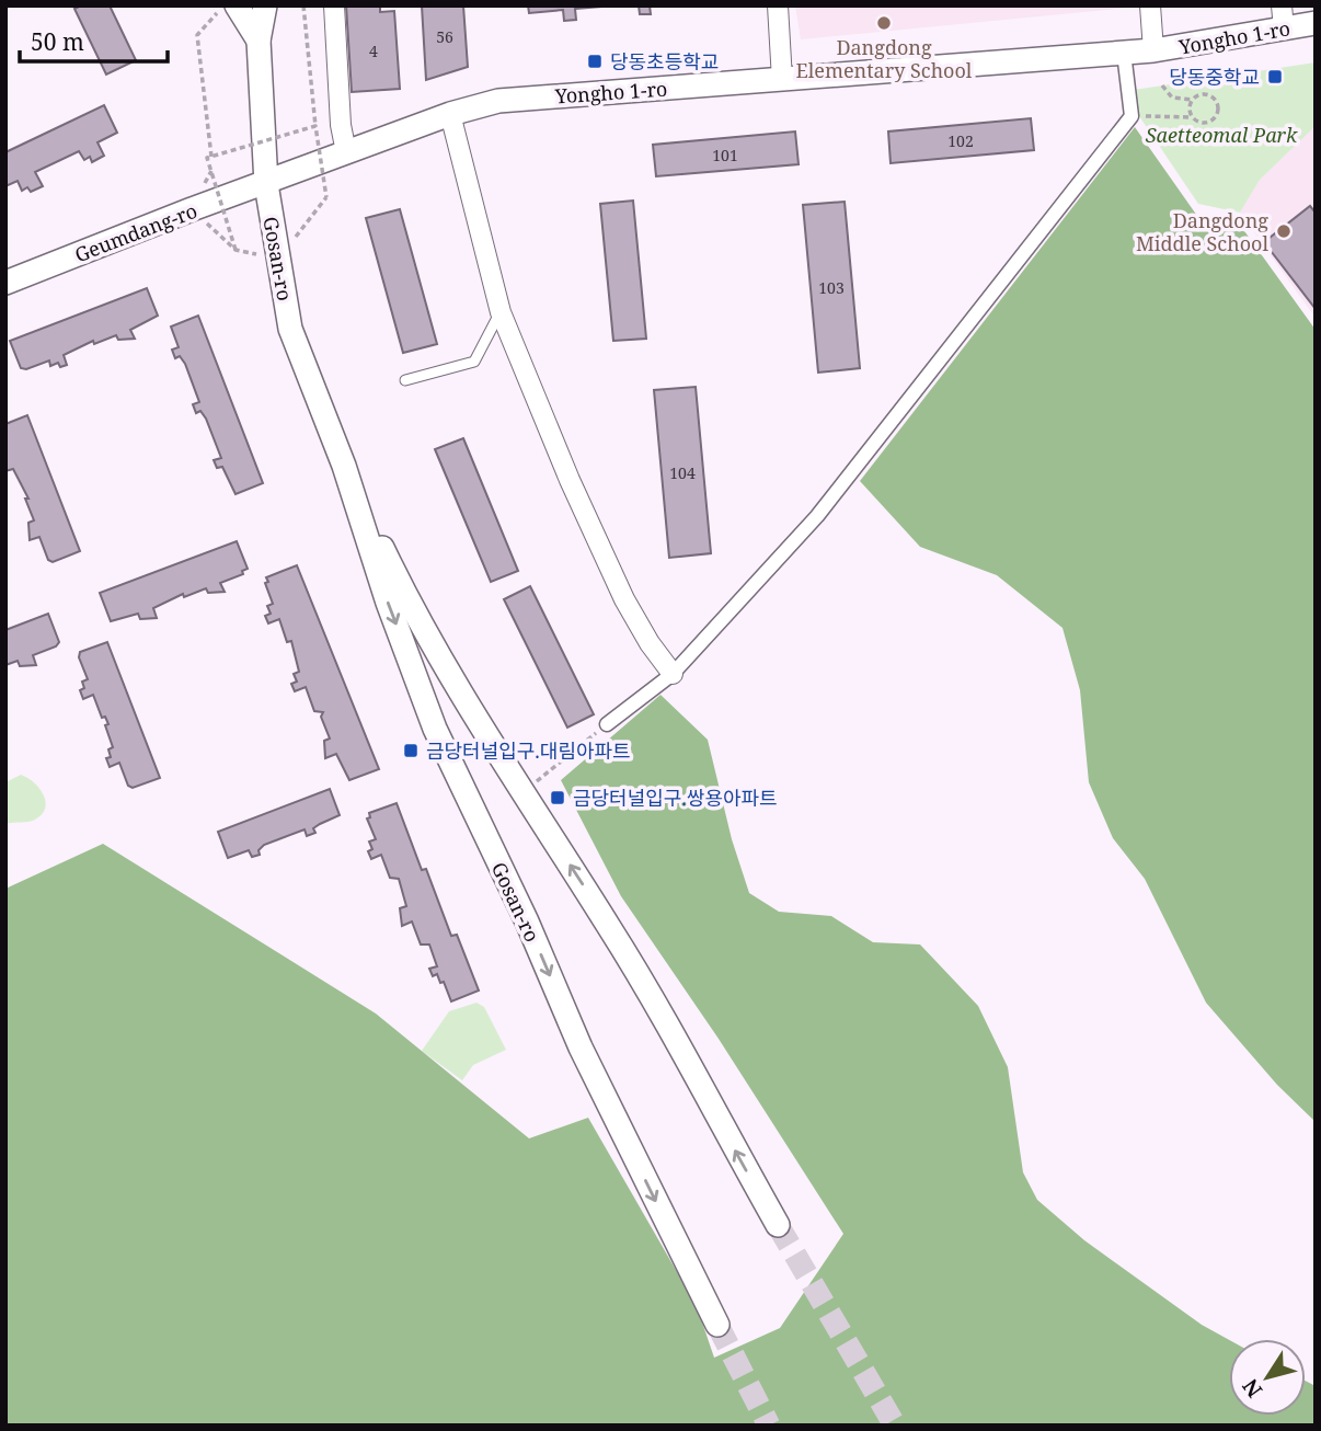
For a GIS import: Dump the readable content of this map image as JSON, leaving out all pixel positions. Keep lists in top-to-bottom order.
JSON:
{
  "streets": {
    "street": ["Yongho 1-ro", "Geumdang-ro", "Gosan-ro"]
  },
  "crossings": [
    ["Yongho 1-ro", "Geumdang-ro"],
    ["Yongho 1-ro", "Gosan-ro"],
    ["Geumdang-ro", "Gosan-ro"]
  ],
  "parks": ["Saetteomal Park"],
  "places": {
    "other": ["Dangdong Elementary School", "Dangdong Middle School"],
    "transit": [
      "당동초등학교",
      "당동중학교",
      "금당터널입구.대림아파트",
      "금당터널입구.쌍용아파트"
    ]
  },
  "house_numbers": [
    "56",
    "4",
    "102",
    "101",
    "103",
    "104"
  ],
  "scale_bar": "50 m",
  "north": "bottom left"
}
